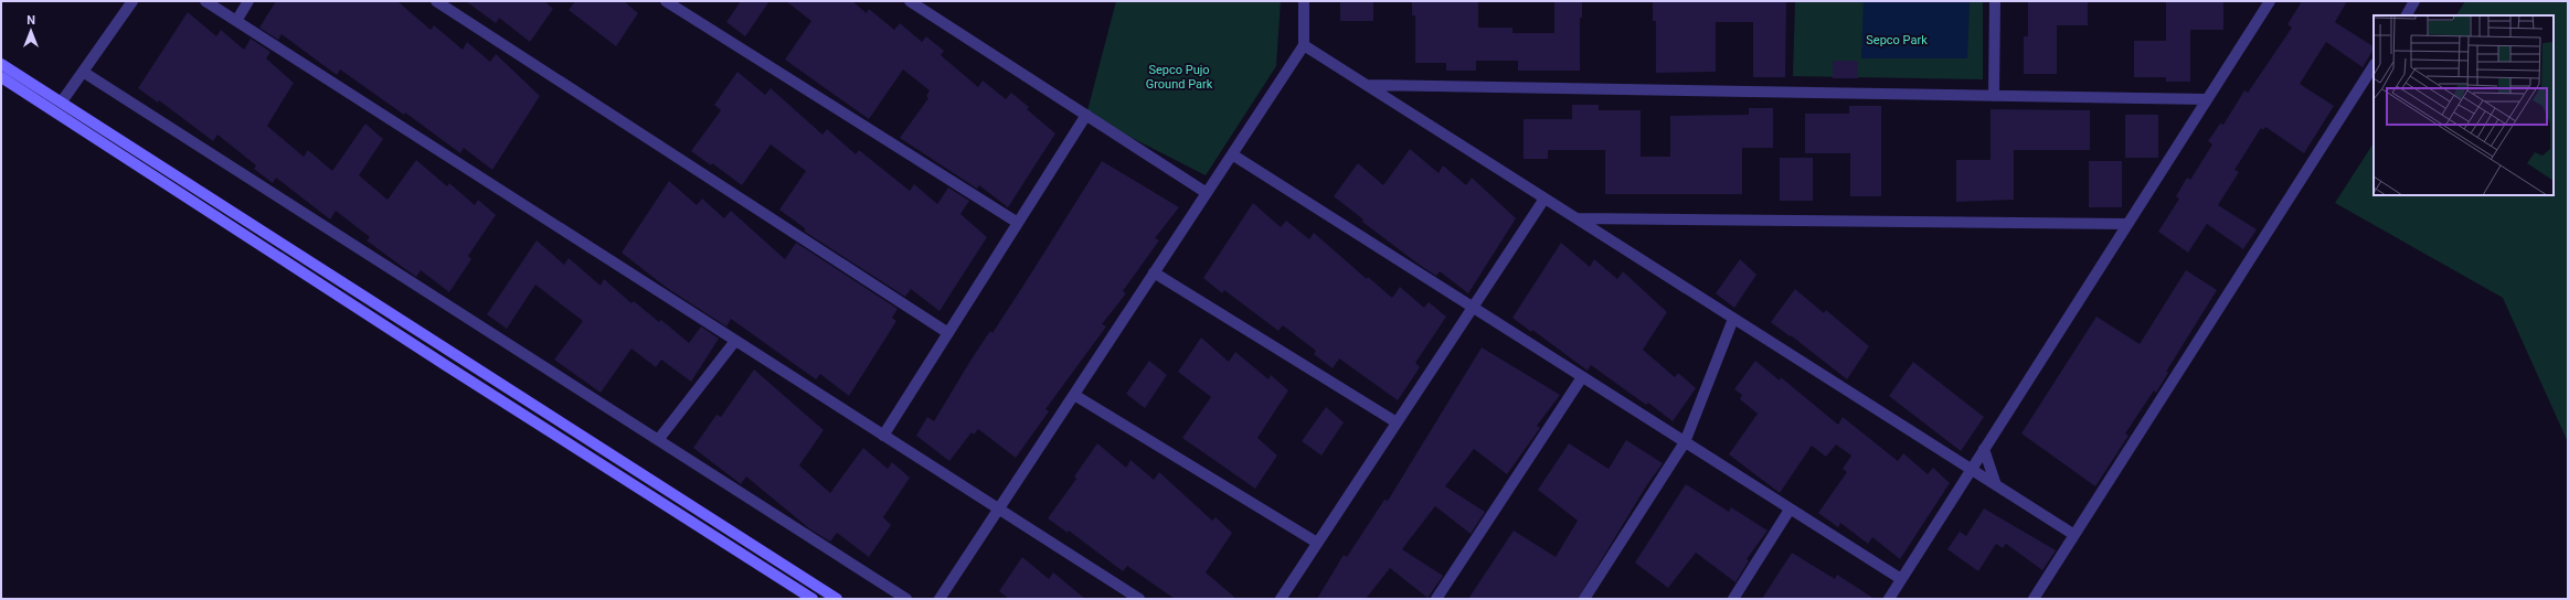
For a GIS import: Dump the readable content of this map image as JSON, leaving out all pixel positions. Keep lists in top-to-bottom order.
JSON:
{
  "parks": ["Sepco Park", "Sepco Pujo Ground Park"],
  "north": "top"
}
